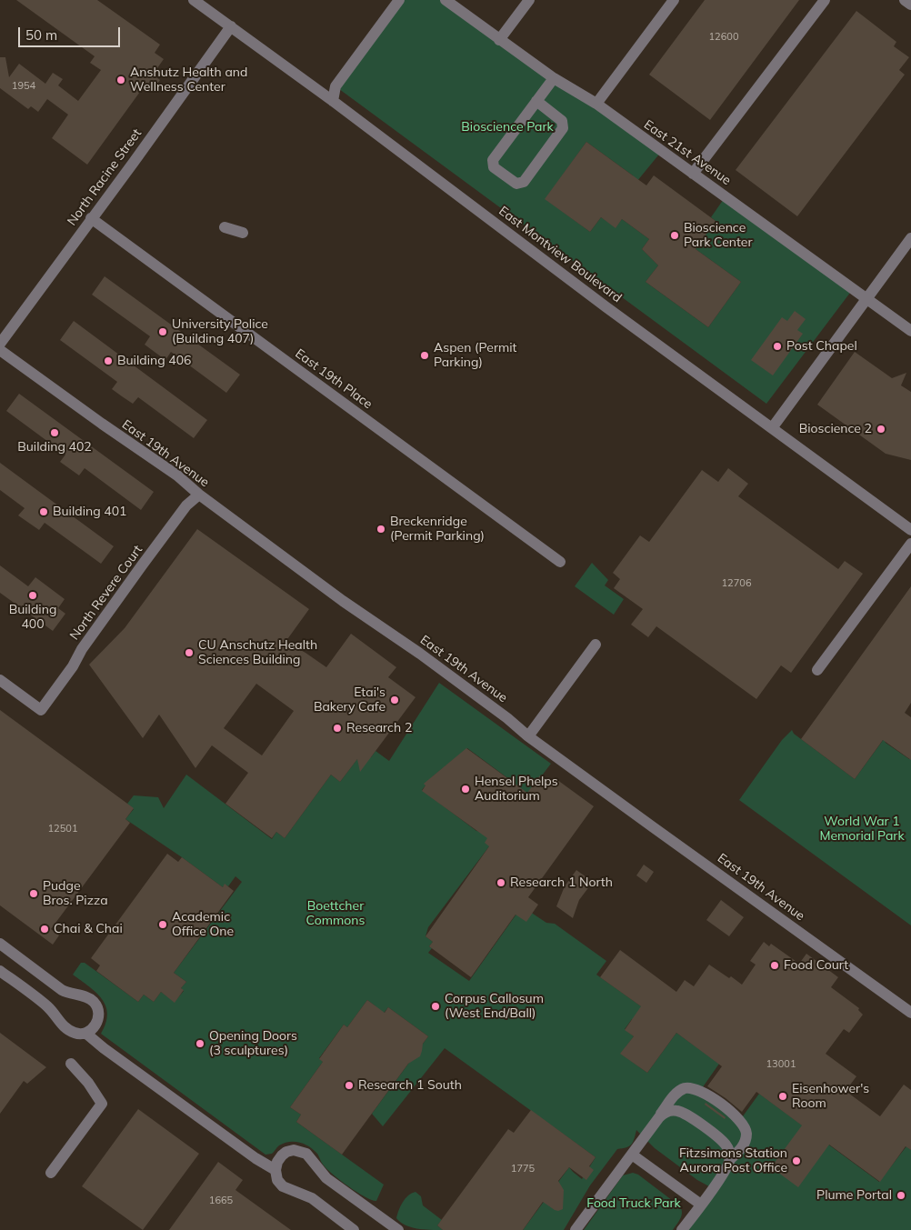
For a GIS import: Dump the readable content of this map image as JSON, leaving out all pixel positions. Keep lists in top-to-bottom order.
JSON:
{
  "streets": {
    "street": [
      "East 21st Avenue",
      "North Racine Street",
      "East Montview Boulevard",
      "East 19th Place",
      "East 19th Avenue",
      "North Revere Court"
    ]
  },
  "crossings": [
    ["North Racine Street", "East Montview Boulevard"],
    ["North Racine Street", "East 19th Place"],
    ["East 19th Avenue", "North Revere Court"]
  ],
  "parks": [
    "Bioscience Park",
    "World War 1 Memorial Park",
    "Boettcher Commons",
    "Food Truck Park"
  ],
  "places": [
    "Anshutz Health and Wellness Center",
    "Bioscience Park Center",
    "University Police (Building 407)",
    "Post Chapel",
    "Aspen (Permit Parking)",
    "Building 406",
    "Bioscience 2",
    "Building 402",
    "Building 401",
    "Breckenridge (Permit Parking)",
    "Building 400",
    "CU Anschutz Health Sciences Building",
    "Etai's Bakery Cafe",
    "Research 2",
    "Hensel Phelps Auditorium",
    "Research 1 North",
    "Pudge Bros. Pizza",
    "Academic Office One",
    "Chai & Chai",
    "Food Court",
    "Corpus Callosum (West End/Ball)",
    "Opening Doors (3 sculptures)",
    "Research 1 South",
    "Eisenhower's Room",
    "Fitzsimons Station Aurora Post Office",
    "Plume Portal"
  ],
  "house_numbers": [
    "12600",
    "1954",
    "12706",
    "12501",
    "13001",
    "1775",
    "1665"
  ],
  "scale_bar": "50 m"
}
